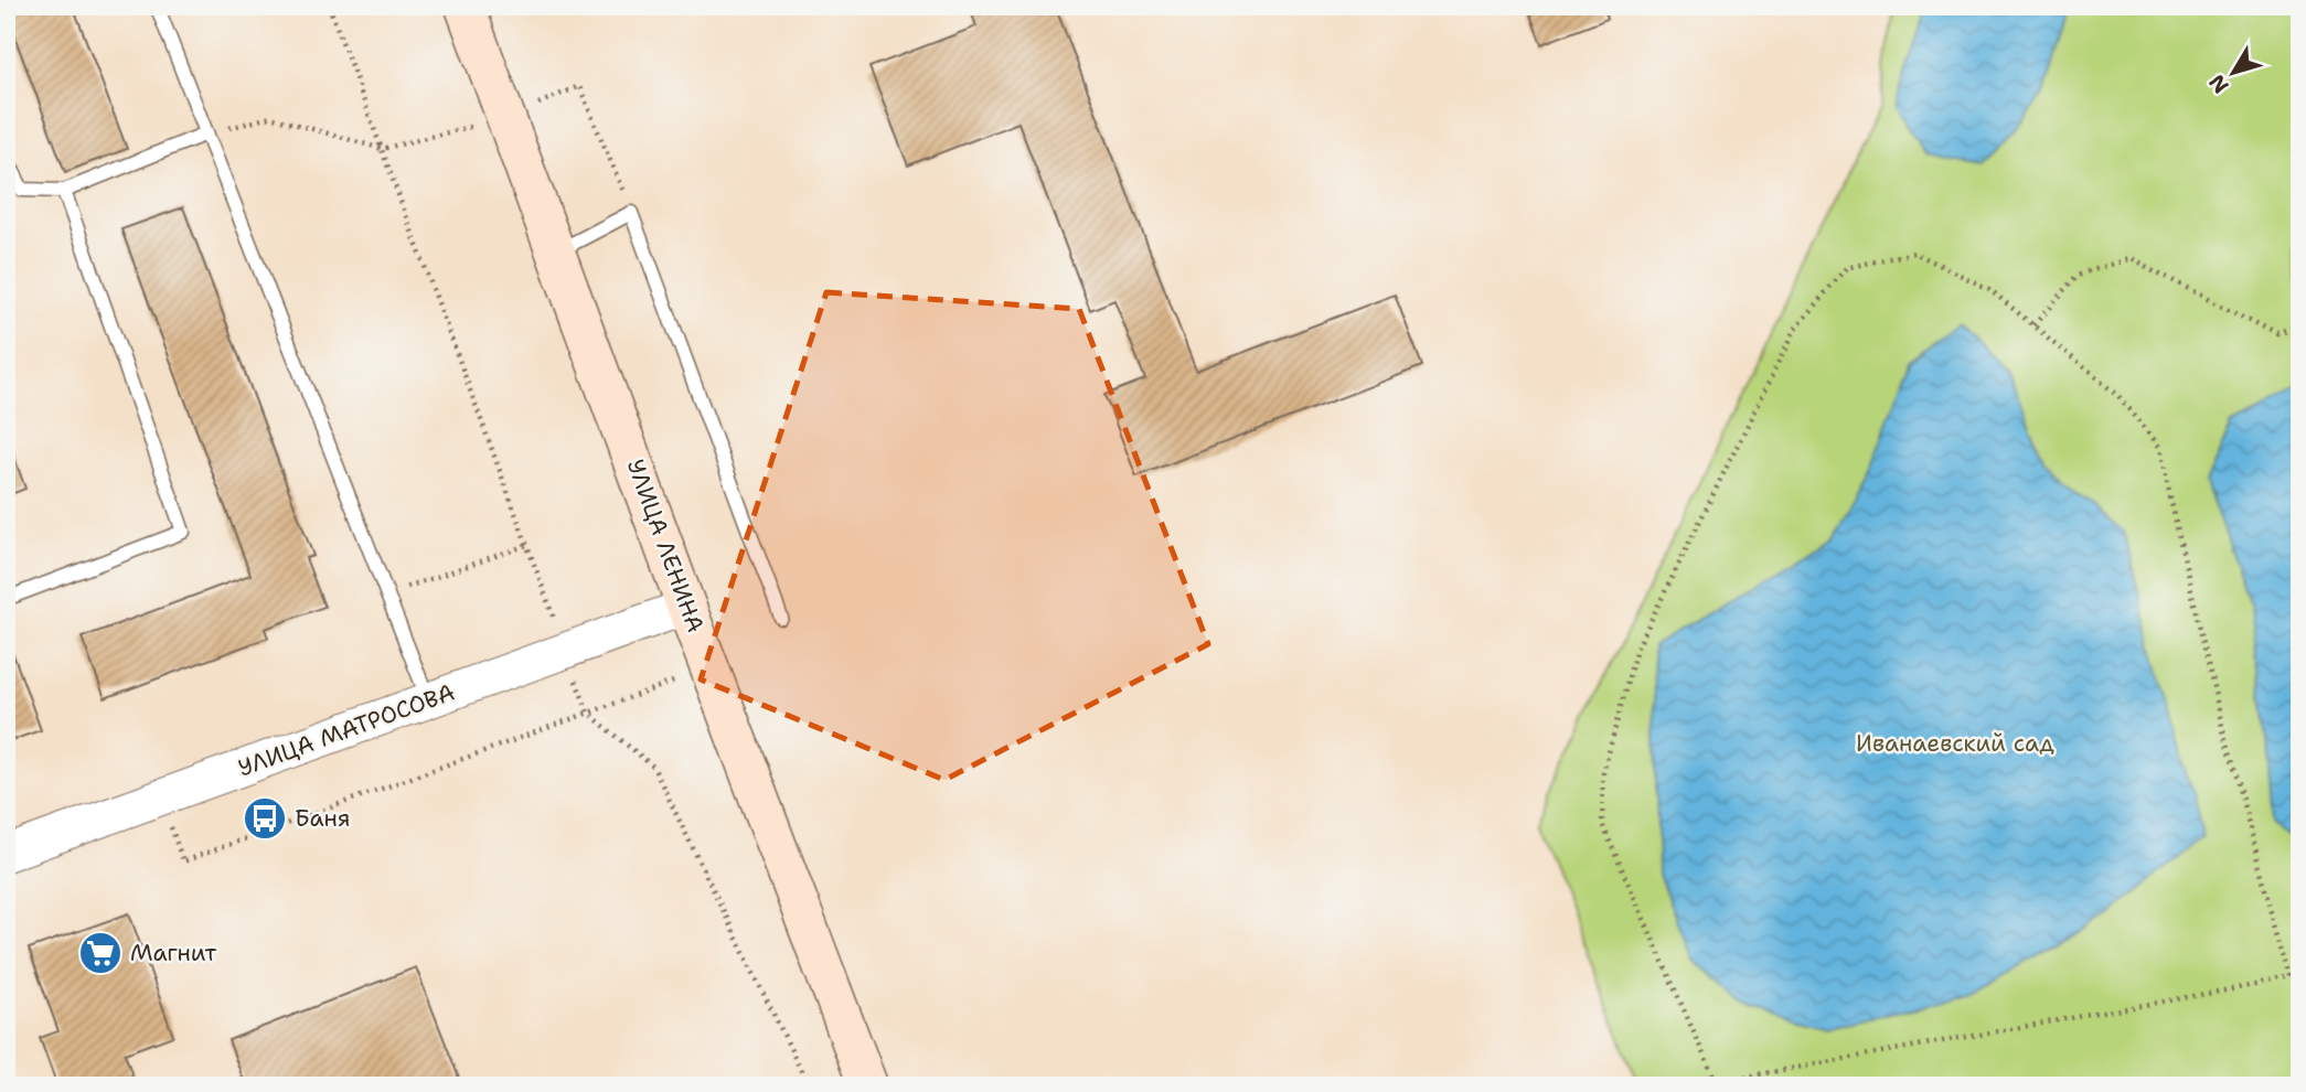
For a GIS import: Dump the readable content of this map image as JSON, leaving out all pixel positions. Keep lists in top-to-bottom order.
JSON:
{
  "streets": {
    "main road": ["УЛИЦА ЛЕНИНА"],
    "street": ["УЛИЦА МАТРОСОВА"]
  },
  "crossings": [
    ["УЛИЦА ЛЕНИНА", "УЛИЦА МАТРОСОВА"]
  ],
  "parks": ["Иванаевский сад"],
  "places": {
    "bus stop": ["Баня"],
    "supermarket": ["Магнит"]
  },
  "north": "bottom left"
}
